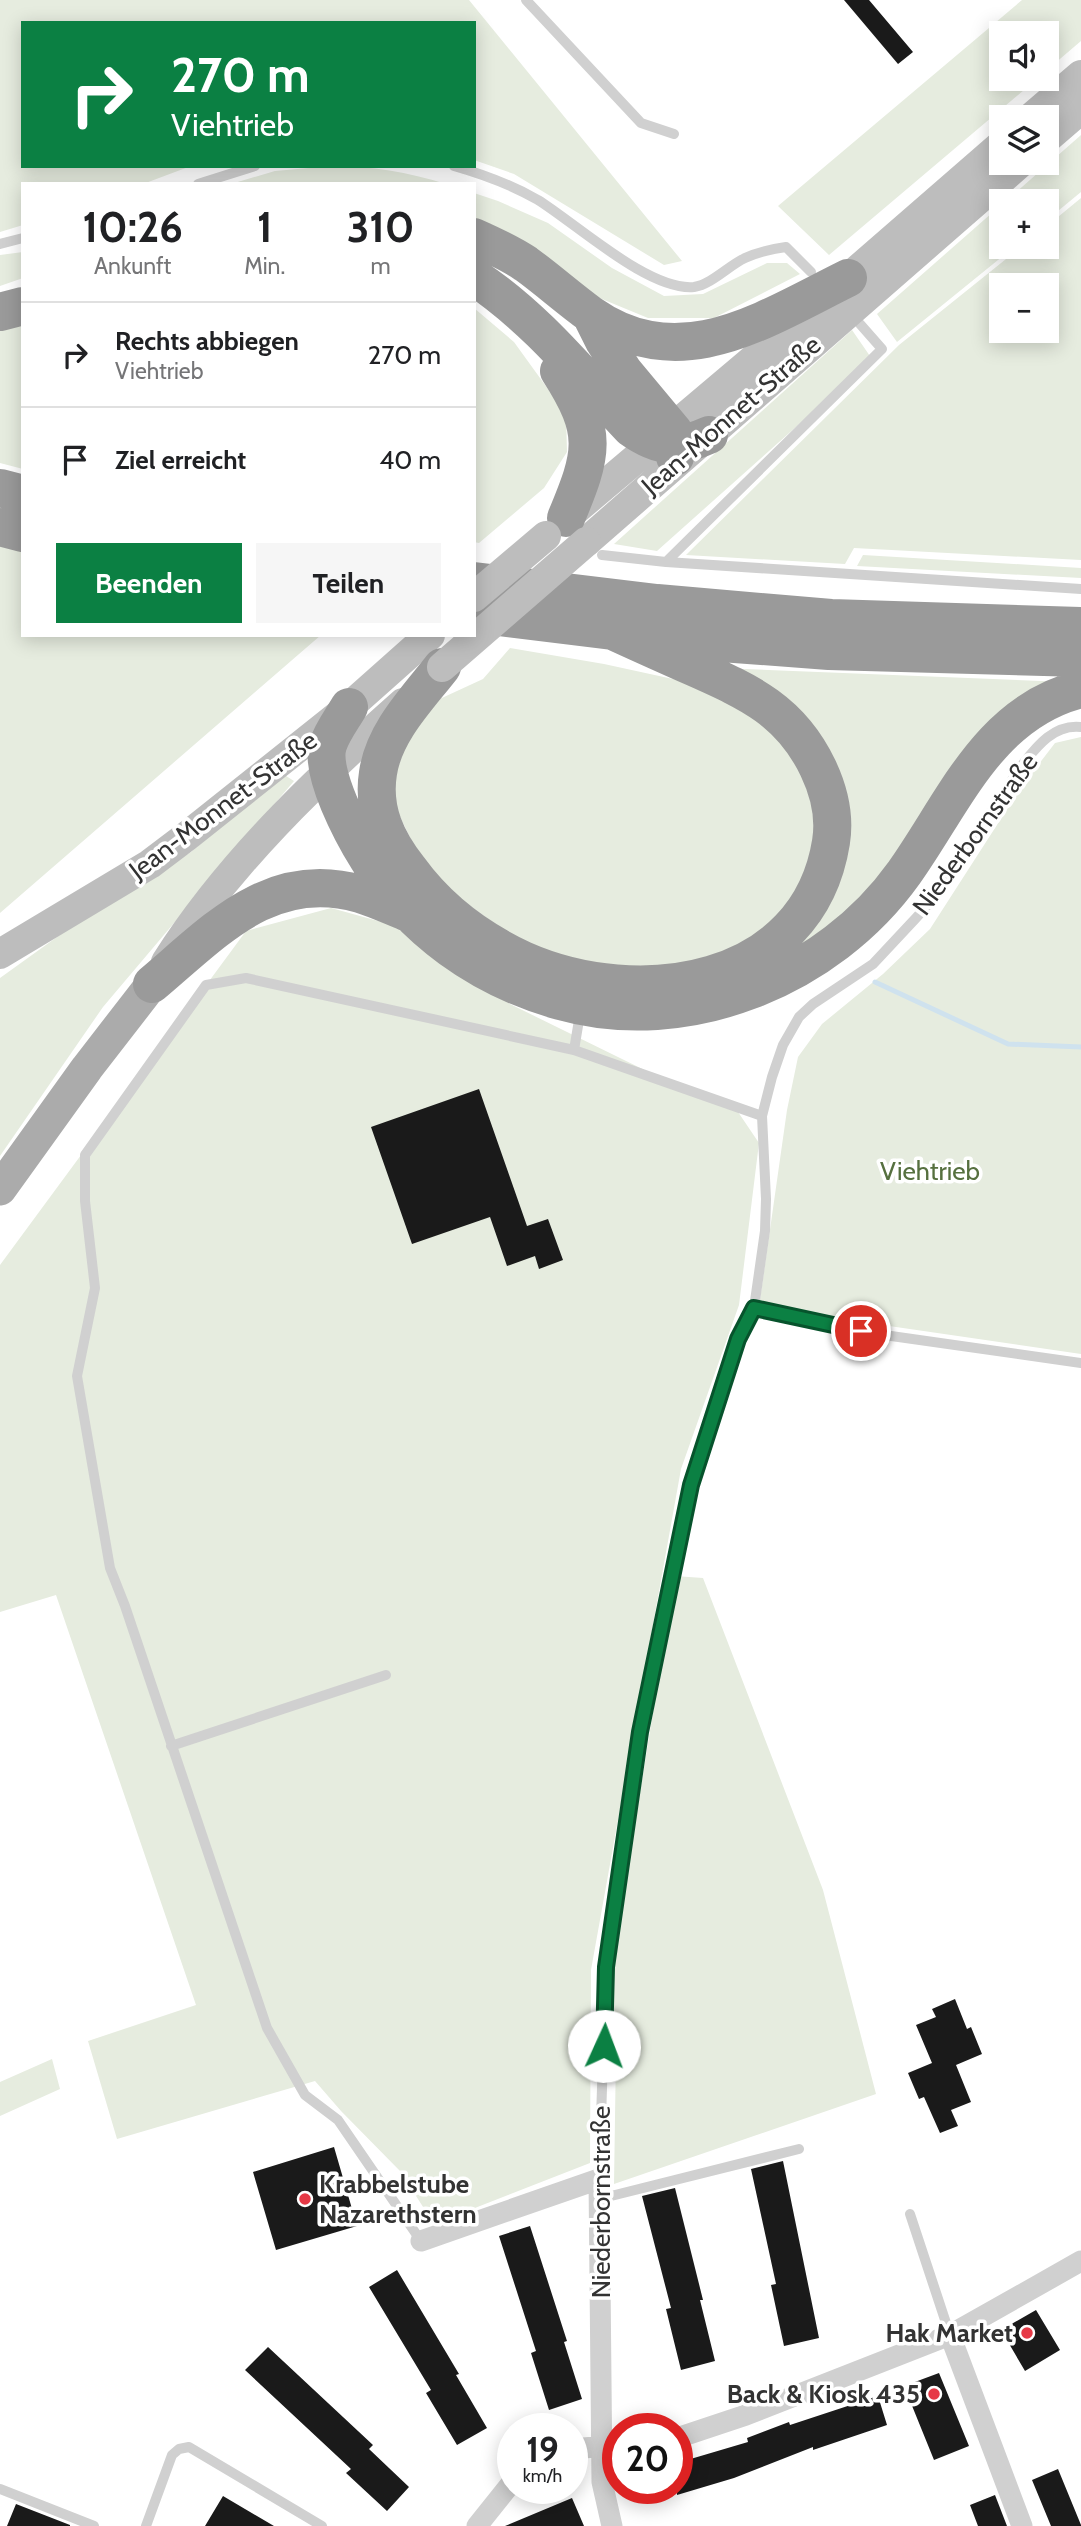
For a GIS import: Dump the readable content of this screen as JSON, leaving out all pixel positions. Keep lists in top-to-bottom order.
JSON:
{
  "streets": {
    "main road": ["Jean-Monnet-Straße"],
    "street": ["Niederbornstraße"]
  },
  "parks": ["Viehtrieb"],
  "places": ["Krabbelstube Nazarethstern", "Hak Market", "Back & Kiosk 435"],
  "page": {
    "map_buttons": ["+", "−"],
    "turn": ["270 m", "Viehtrieb"],
    "eta": [
      "10:26",
      "Ankunft",
      "1",
      "Min.",
      "310",
      "m"
    ],
    "list": [
      {
        "name": "Rechts abbiegen",
        "note": "Viehtrieb",
        "value": "270 m"
      },
      {
        "name": "Ziel erreicht",
        "value": "40 m"
      }
    ],
    "buttons": ["Beenden", "Teilen"],
    "speed": "19 km/h",
    "limit": "20"
  }
}
